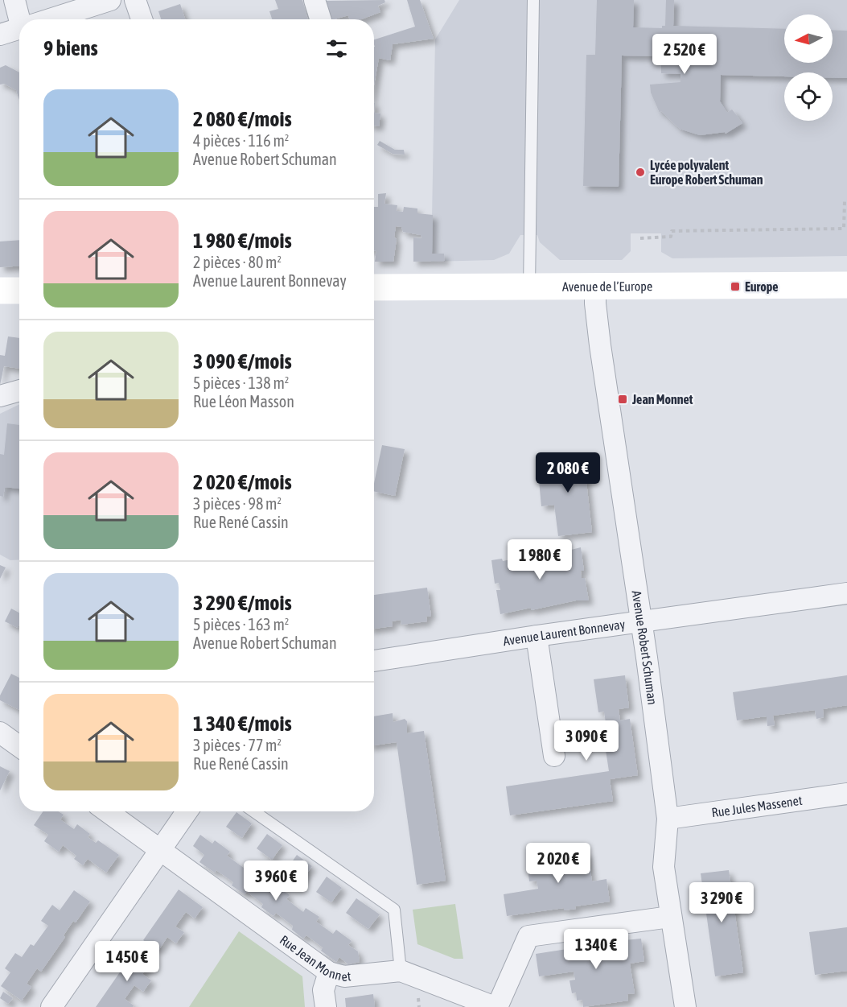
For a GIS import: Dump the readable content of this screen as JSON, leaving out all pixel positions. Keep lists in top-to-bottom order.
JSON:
{
  "streets": {
    "main road": ["Avenue de l’Europe"],
    "street": [
      "Avenue Laurent Bonnevay",
      "Avenue Robert Schuman",
      "Rue Jules Massenet",
      "Rue Jean Monnet"
    ]
  },
  "crossings": [
    ["Avenue de l’Europe", "Avenue Robert Schuman"],
    ["Avenue Laurent Bonnevay", "Avenue Robert Schuman"],
    ["Avenue Robert Schuman", "Rue Jules Massenet"]
  ],
  "places": {
    "other": ["Lycée polyvalent Europe Robert Schuman"],
    "transit": ["Europe", "Jean Monnet"]
  },
  "north": "left",
  "page": {
    "heading": "9 biens",
    "price": [
      "2 520 €",
      "2 080 €",
      "1 980 €",
      "3 090 €",
      "2 020 €",
      "3 960 €",
      "3 290 €",
      "1 340 €",
      "1 450 €"
    ],
    "list": [
      {
        "name": "2 080 €/mois",
        "note": "4 pièces · 116 m² · Avenue Robert Schuman"
      },
      {
        "name": "1 980 €/mois",
        "note": "2 pièces · 80 m² · Avenue Laurent Bonnevay"
      },
      {
        "name": "3 090 €/mois",
        "note": "5 pièces · 138 m² · Rue Léon Masson"
      },
      {
        "name": "2 020 €/mois",
        "note": "3 pièces · 98 m² · Rue René Cassin"
      },
      {
        "name": "3 290 €/mois",
        "note": "5 pièces · 163 m² · Avenue Robert Schuman"
      },
      {
        "name": "1 340 €/mois",
        "note": "3 pièces · 77 m² · Rue René Cassin"
      }
    ]
  }
}
